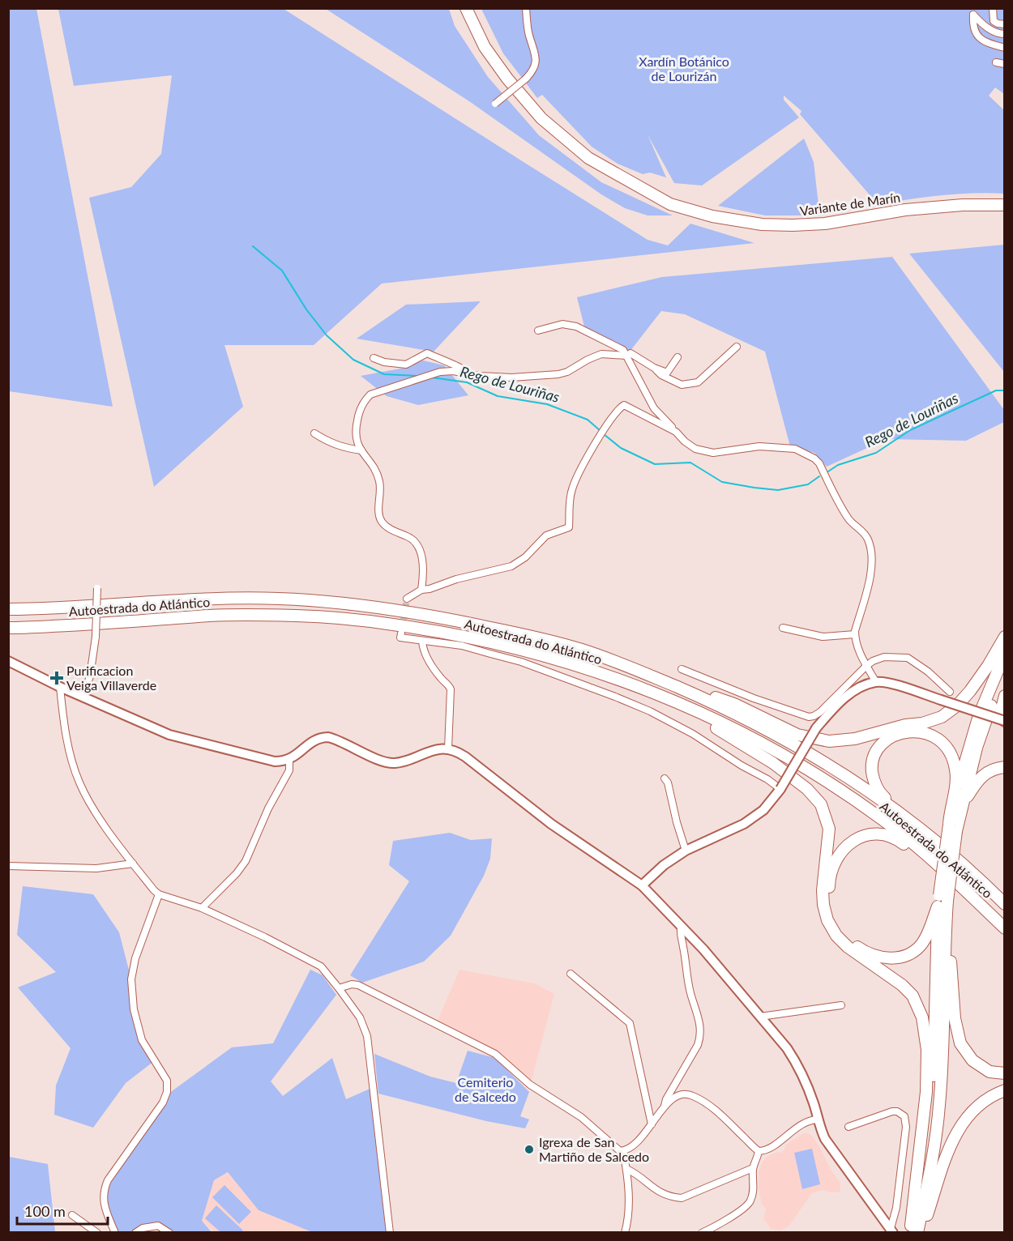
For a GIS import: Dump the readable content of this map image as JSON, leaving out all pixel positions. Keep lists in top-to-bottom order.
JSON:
{
  "streets": {
    "highway": ["Variante de Marín", "Autoestrada do Atlántico"]
  },
  "water": ["Rego de Louriñas"],
  "parks": ["Xardín Botánico de Lourizán", "Cemiterio de Salcedo"],
  "places": {
    "health": ["Purificacion Veiga Villaverde"],
    "other": ["Igrexa de San Martiño de Salcedo"]
  },
  "scale_bar": "100 m"
}
